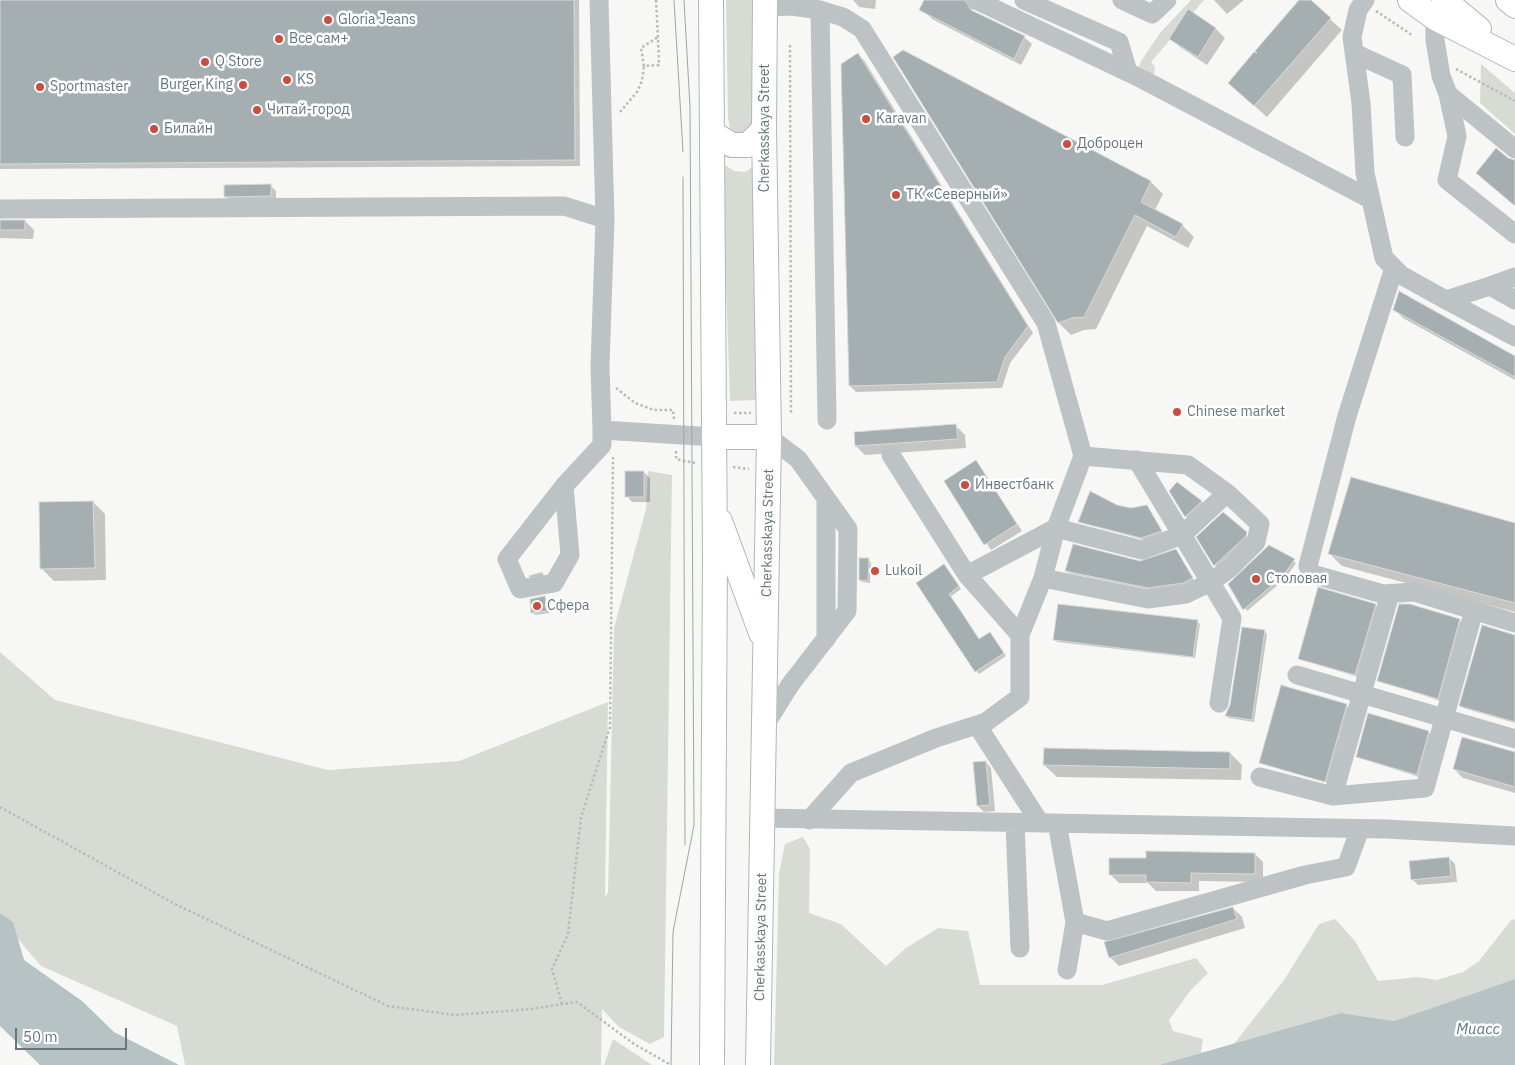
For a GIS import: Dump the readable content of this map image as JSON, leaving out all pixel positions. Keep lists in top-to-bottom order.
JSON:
{
  "streets": {
    "main road": ["Cherkasskaya Street"]
  },
  "water": ["Миасс"],
  "places": [
    "Gloria Jeans",
    "Все сам+",
    "Q Store",
    "KS",
    "Burger King",
    "Sportmaster",
    "Читай-город",
    "Karavan",
    "Билайн",
    "Доброцен",
    "ТК «Северный»",
    "Chinese market",
    "Инвестбанк",
    "Lukoil",
    "Столовая",
    "Сфера"
  ],
  "scale_bar": "50 m"
}
